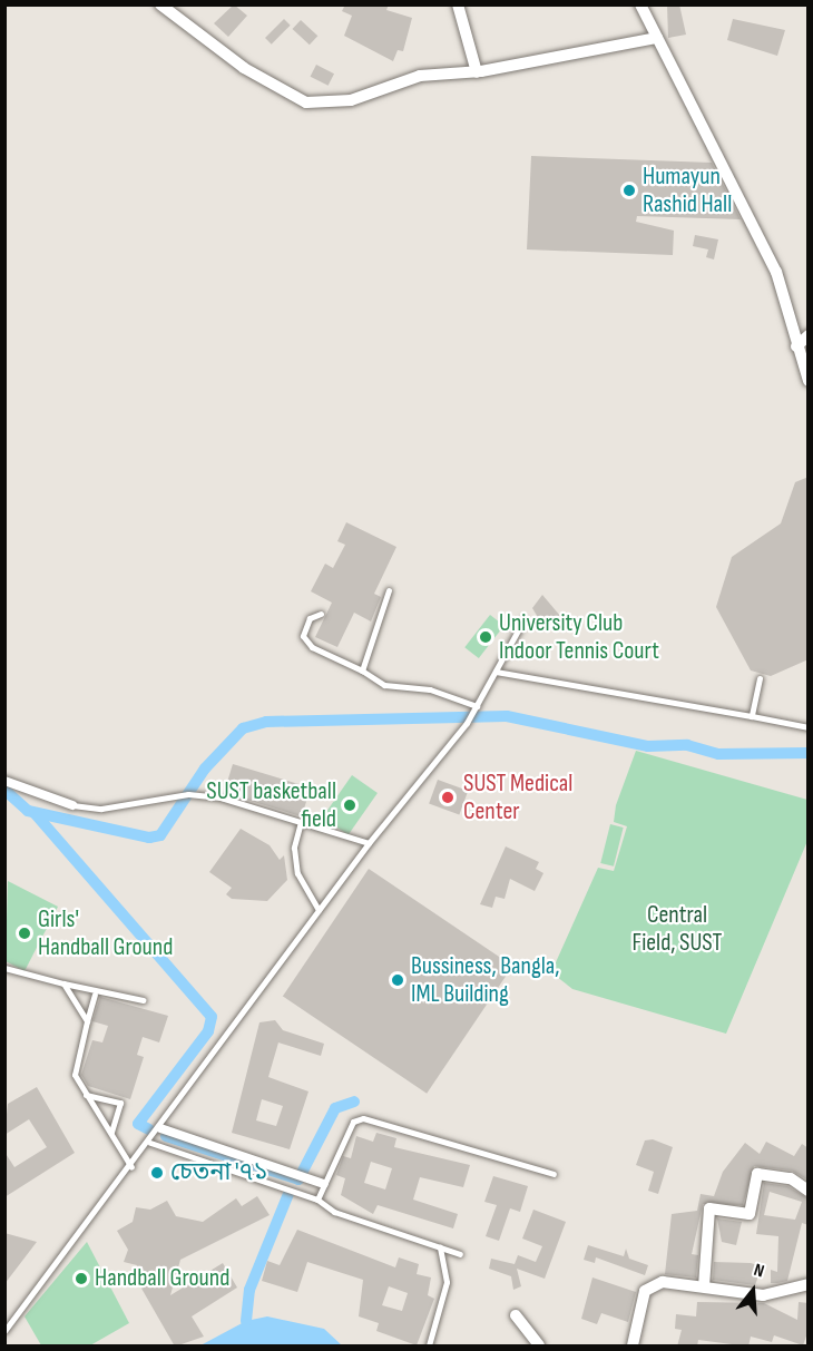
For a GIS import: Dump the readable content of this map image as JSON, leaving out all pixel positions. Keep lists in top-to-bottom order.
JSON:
{
  "parks": ["Central Field, SUST"],
  "places": [
    "Humayun Rashid Hall",
    "University Club Indoor Tennis Court",
    "SUST Medical Center",
    "SUST basketball field",
    "Girls' Handball Ground",
    "Bussiness, Bangla, IML Building",
    "চেতনা '৭১",
    "Handball Ground"
  ],
  "north": "top"
}
